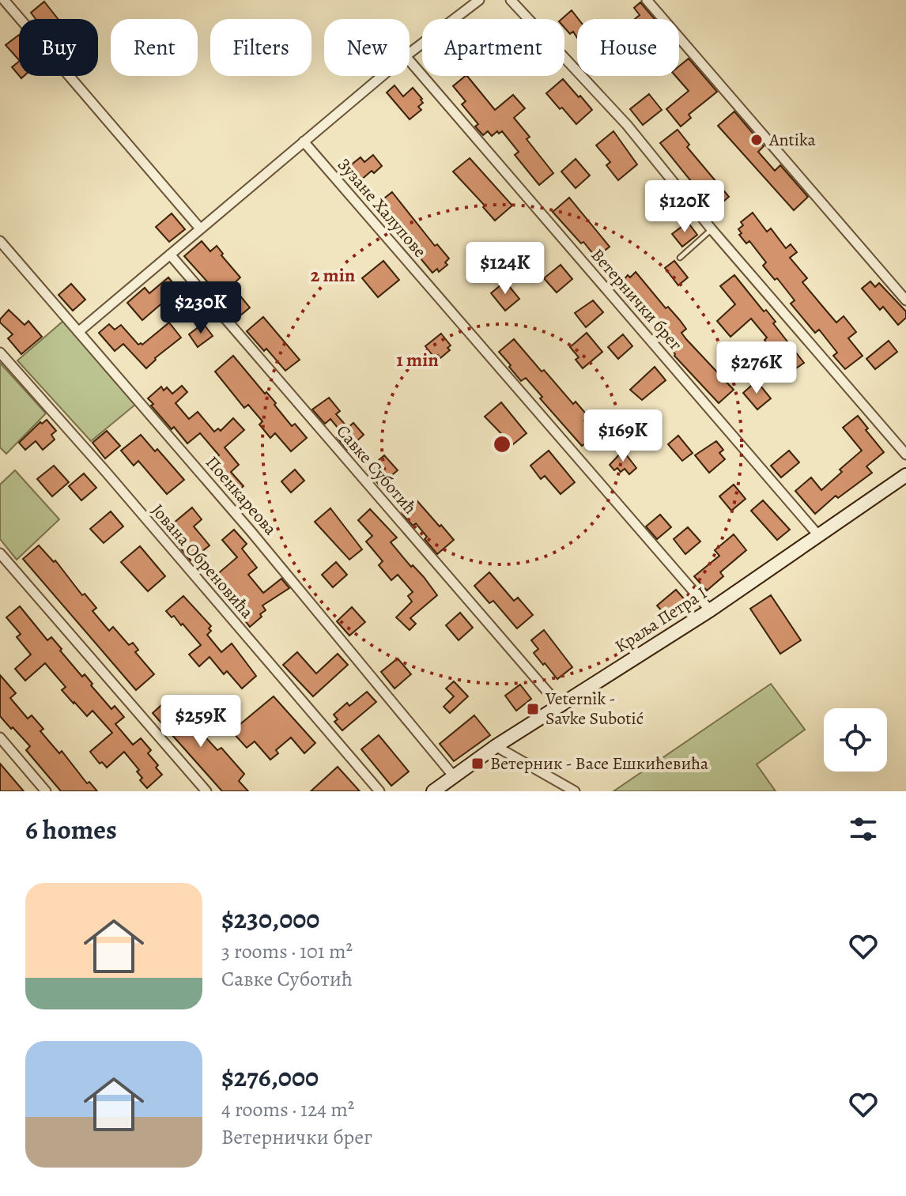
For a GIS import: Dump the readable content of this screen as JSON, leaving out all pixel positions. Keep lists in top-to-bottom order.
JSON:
{
  "streets": {
    "street": [
      "Зузане Халупове",
      "Ветернички брег",
      "Савке Суботић",
      "Поенкареова",
      "Јована Обреновића",
      "Краља Петра I"
    ]
  },
  "crossings": [
    ["Зузане Халупове", "Краља Петра I"],
    ["Ветернички брег", "Краља Петра I"],
    ["Савке Суботић", "Краља Петра I"],
    ["Поенкареова", "Краља Петра I"]
  ],
  "places": {
    "other": ["Antika"],
    "transit": ["Veternik - Savke Subotić", "Ветерник - Васе Ешкићевића"]
  },
  "page": {
    "chip": [
      "Buy",
      "Rent",
      "Filters",
      "New",
      "Apartment",
      "House"
    ],
    "price": [
      "$120K",
      "$124K",
      "$230K",
      "$276K",
      "$169K",
      "$259K"
    ],
    "heading": "6 homes",
    "list": [
      {
        "name": "$230,000",
        "note": "3 rooms · 101 m² · Савке Суботић"
      },
      {
        "name": "$276,000",
        "note": "4 rooms · 124 m² · Ветернички брег"
      }
    ]
  },
  "rings": ["2 min", "1 min"]
}
